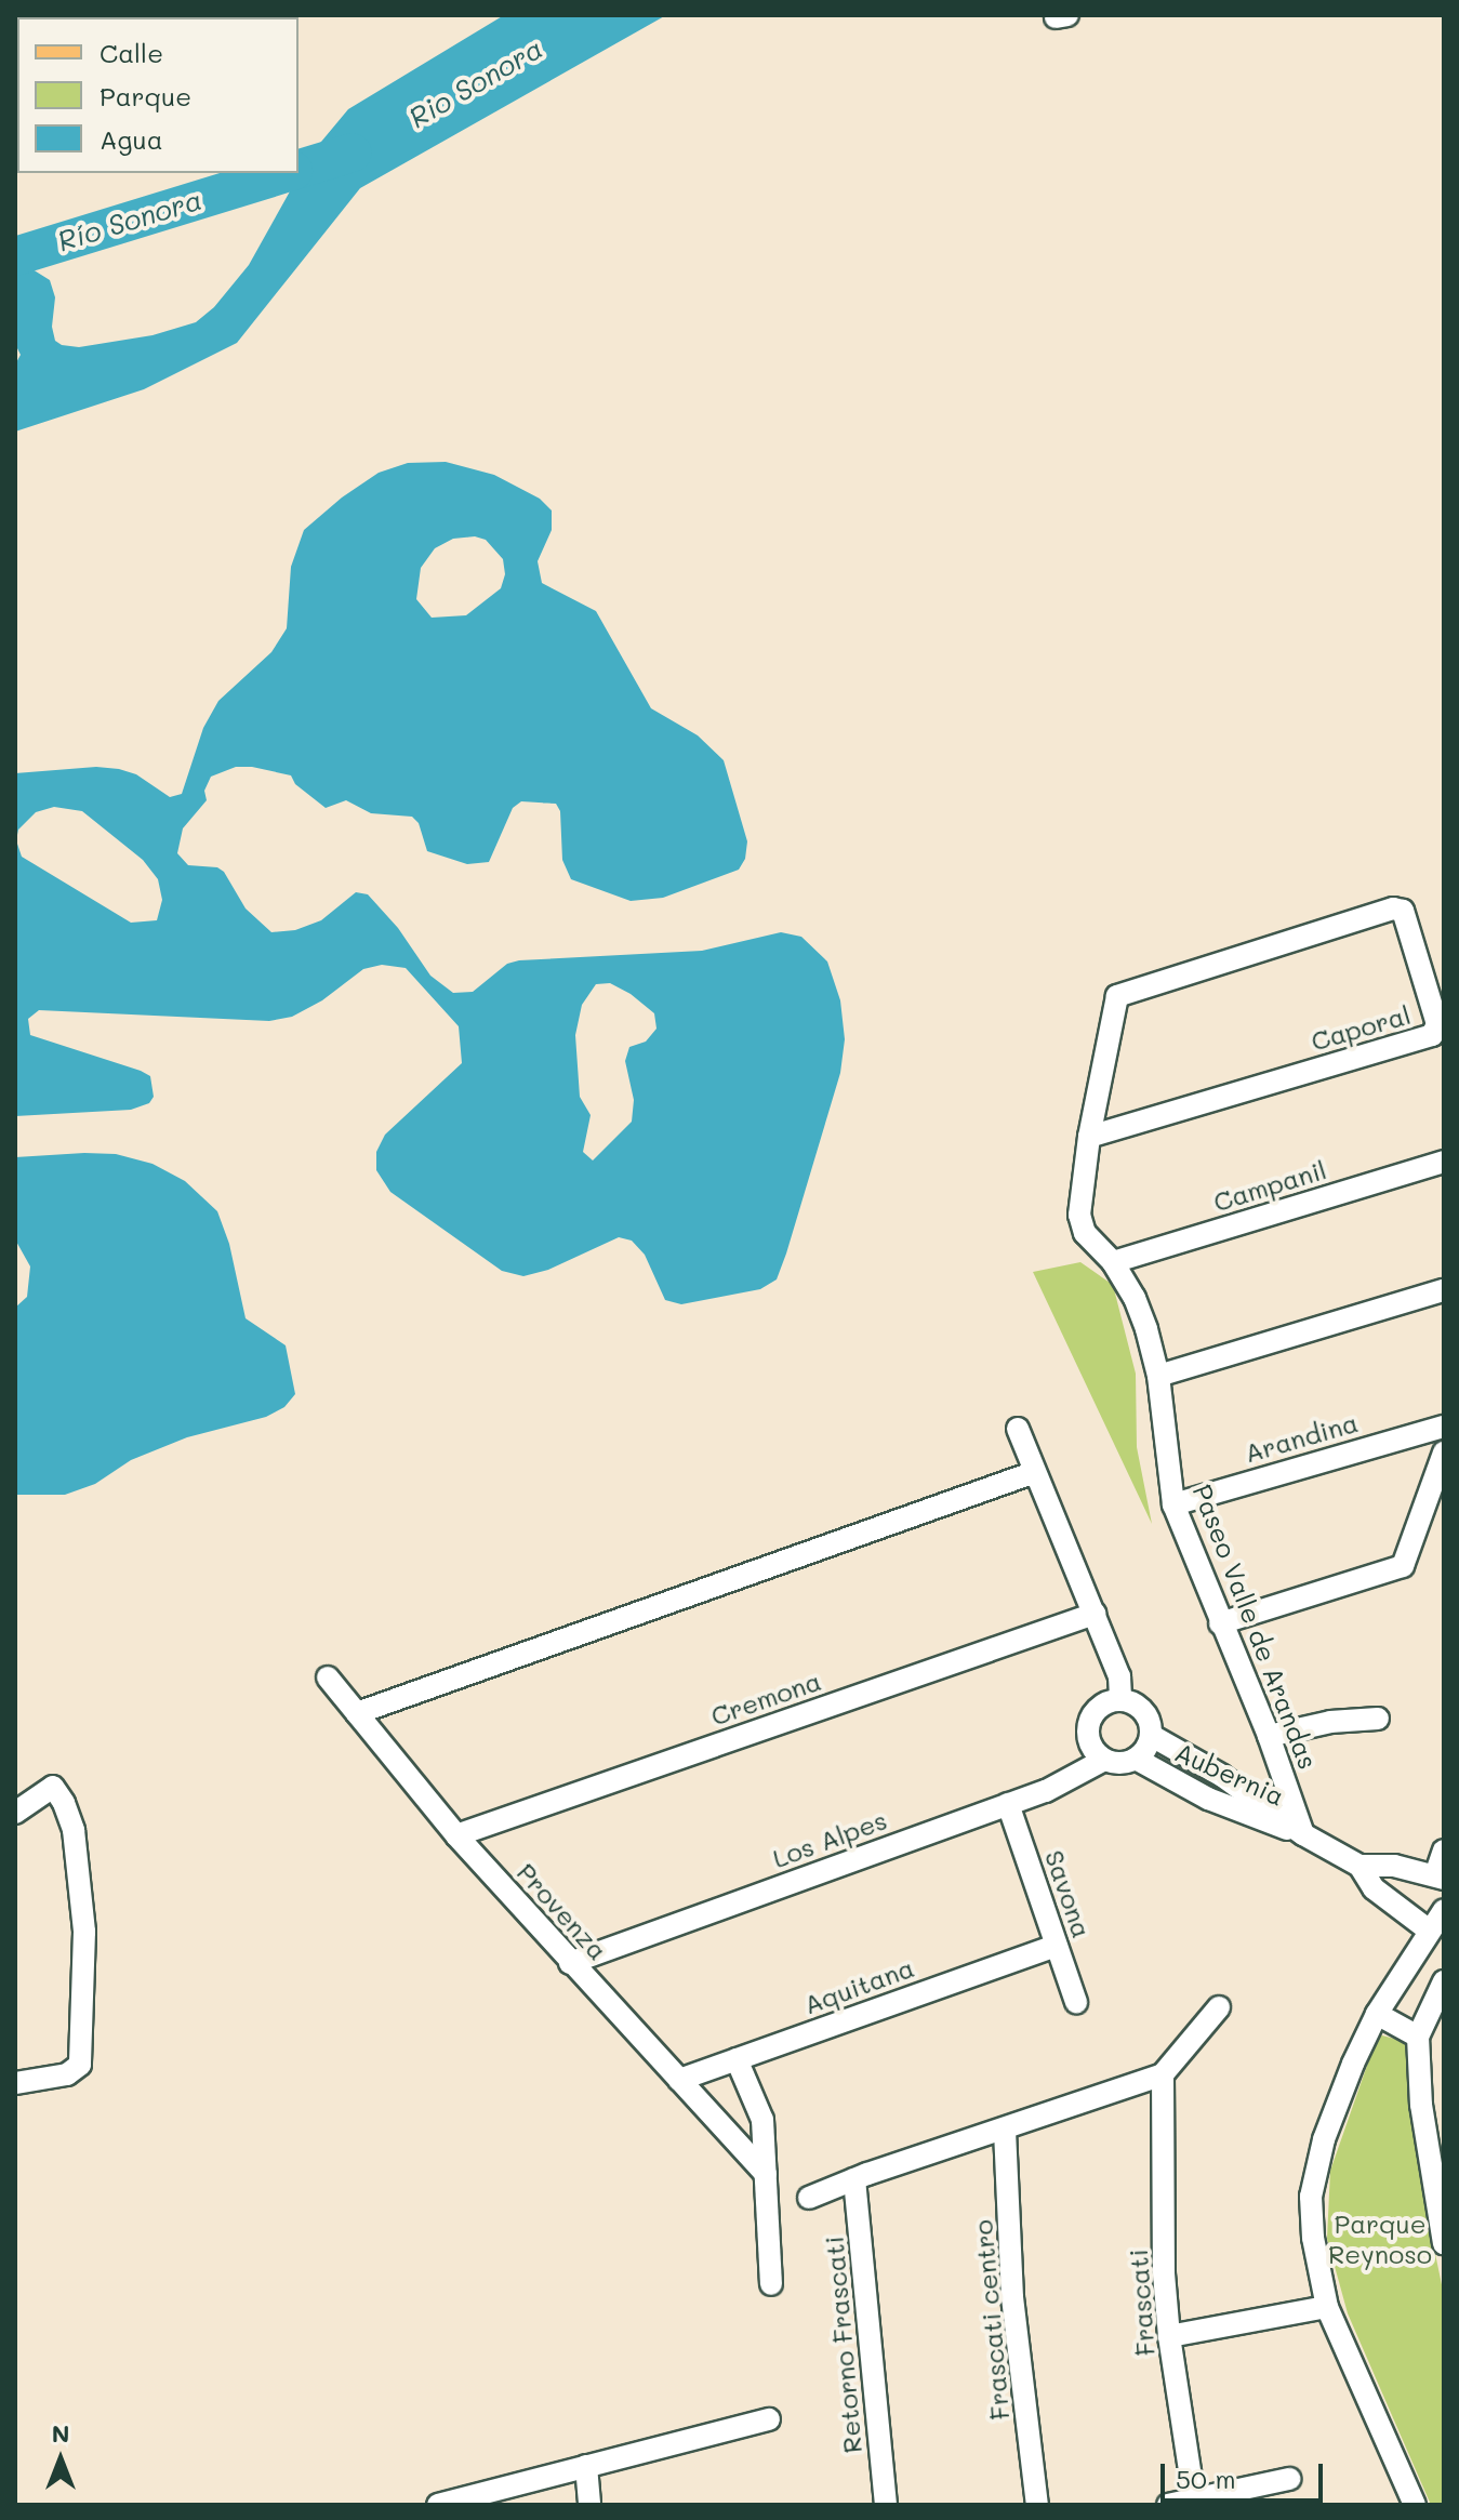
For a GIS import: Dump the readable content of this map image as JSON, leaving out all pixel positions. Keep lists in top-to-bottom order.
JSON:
{
  "streets": {
    "street": [
      "Caporal",
      "Campanil",
      "Arandina",
      "Paseo Valle de Arandas",
      "Cremona",
      "Aubernia",
      "Los Alpes",
      "Savona",
      "Provenza",
      "Aquitana",
      "Frascati",
      "Frascati centro",
      "Retorno Frascati"
    ]
  },
  "crossings": [
    ["Caporal", "Paseo Valle de Arandas"],
    ["Campanil", "Paseo Valle de Arandas"],
    ["Arandina", "Paseo Valle de Arandas"],
    ["Paseo Valle de Arandas", "Aubernia"],
    ["Cremona", "Provenza"],
    ["Aubernia", "Los Alpes"],
    ["Los Alpes", "Savona"],
    ["Los Alpes", "Provenza"],
    ["Savona", "Aquitana"],
    ["Provenza", "Aquitana"]
  ],
  "water": ["Rio Sonora", "Río Sonora"],
  "parks": ["Parque Reynoso"],
  "legend": ["Calle", "Parque", "Agua"],
  "scale_bar": "50 m",
  "north": "top"
}
